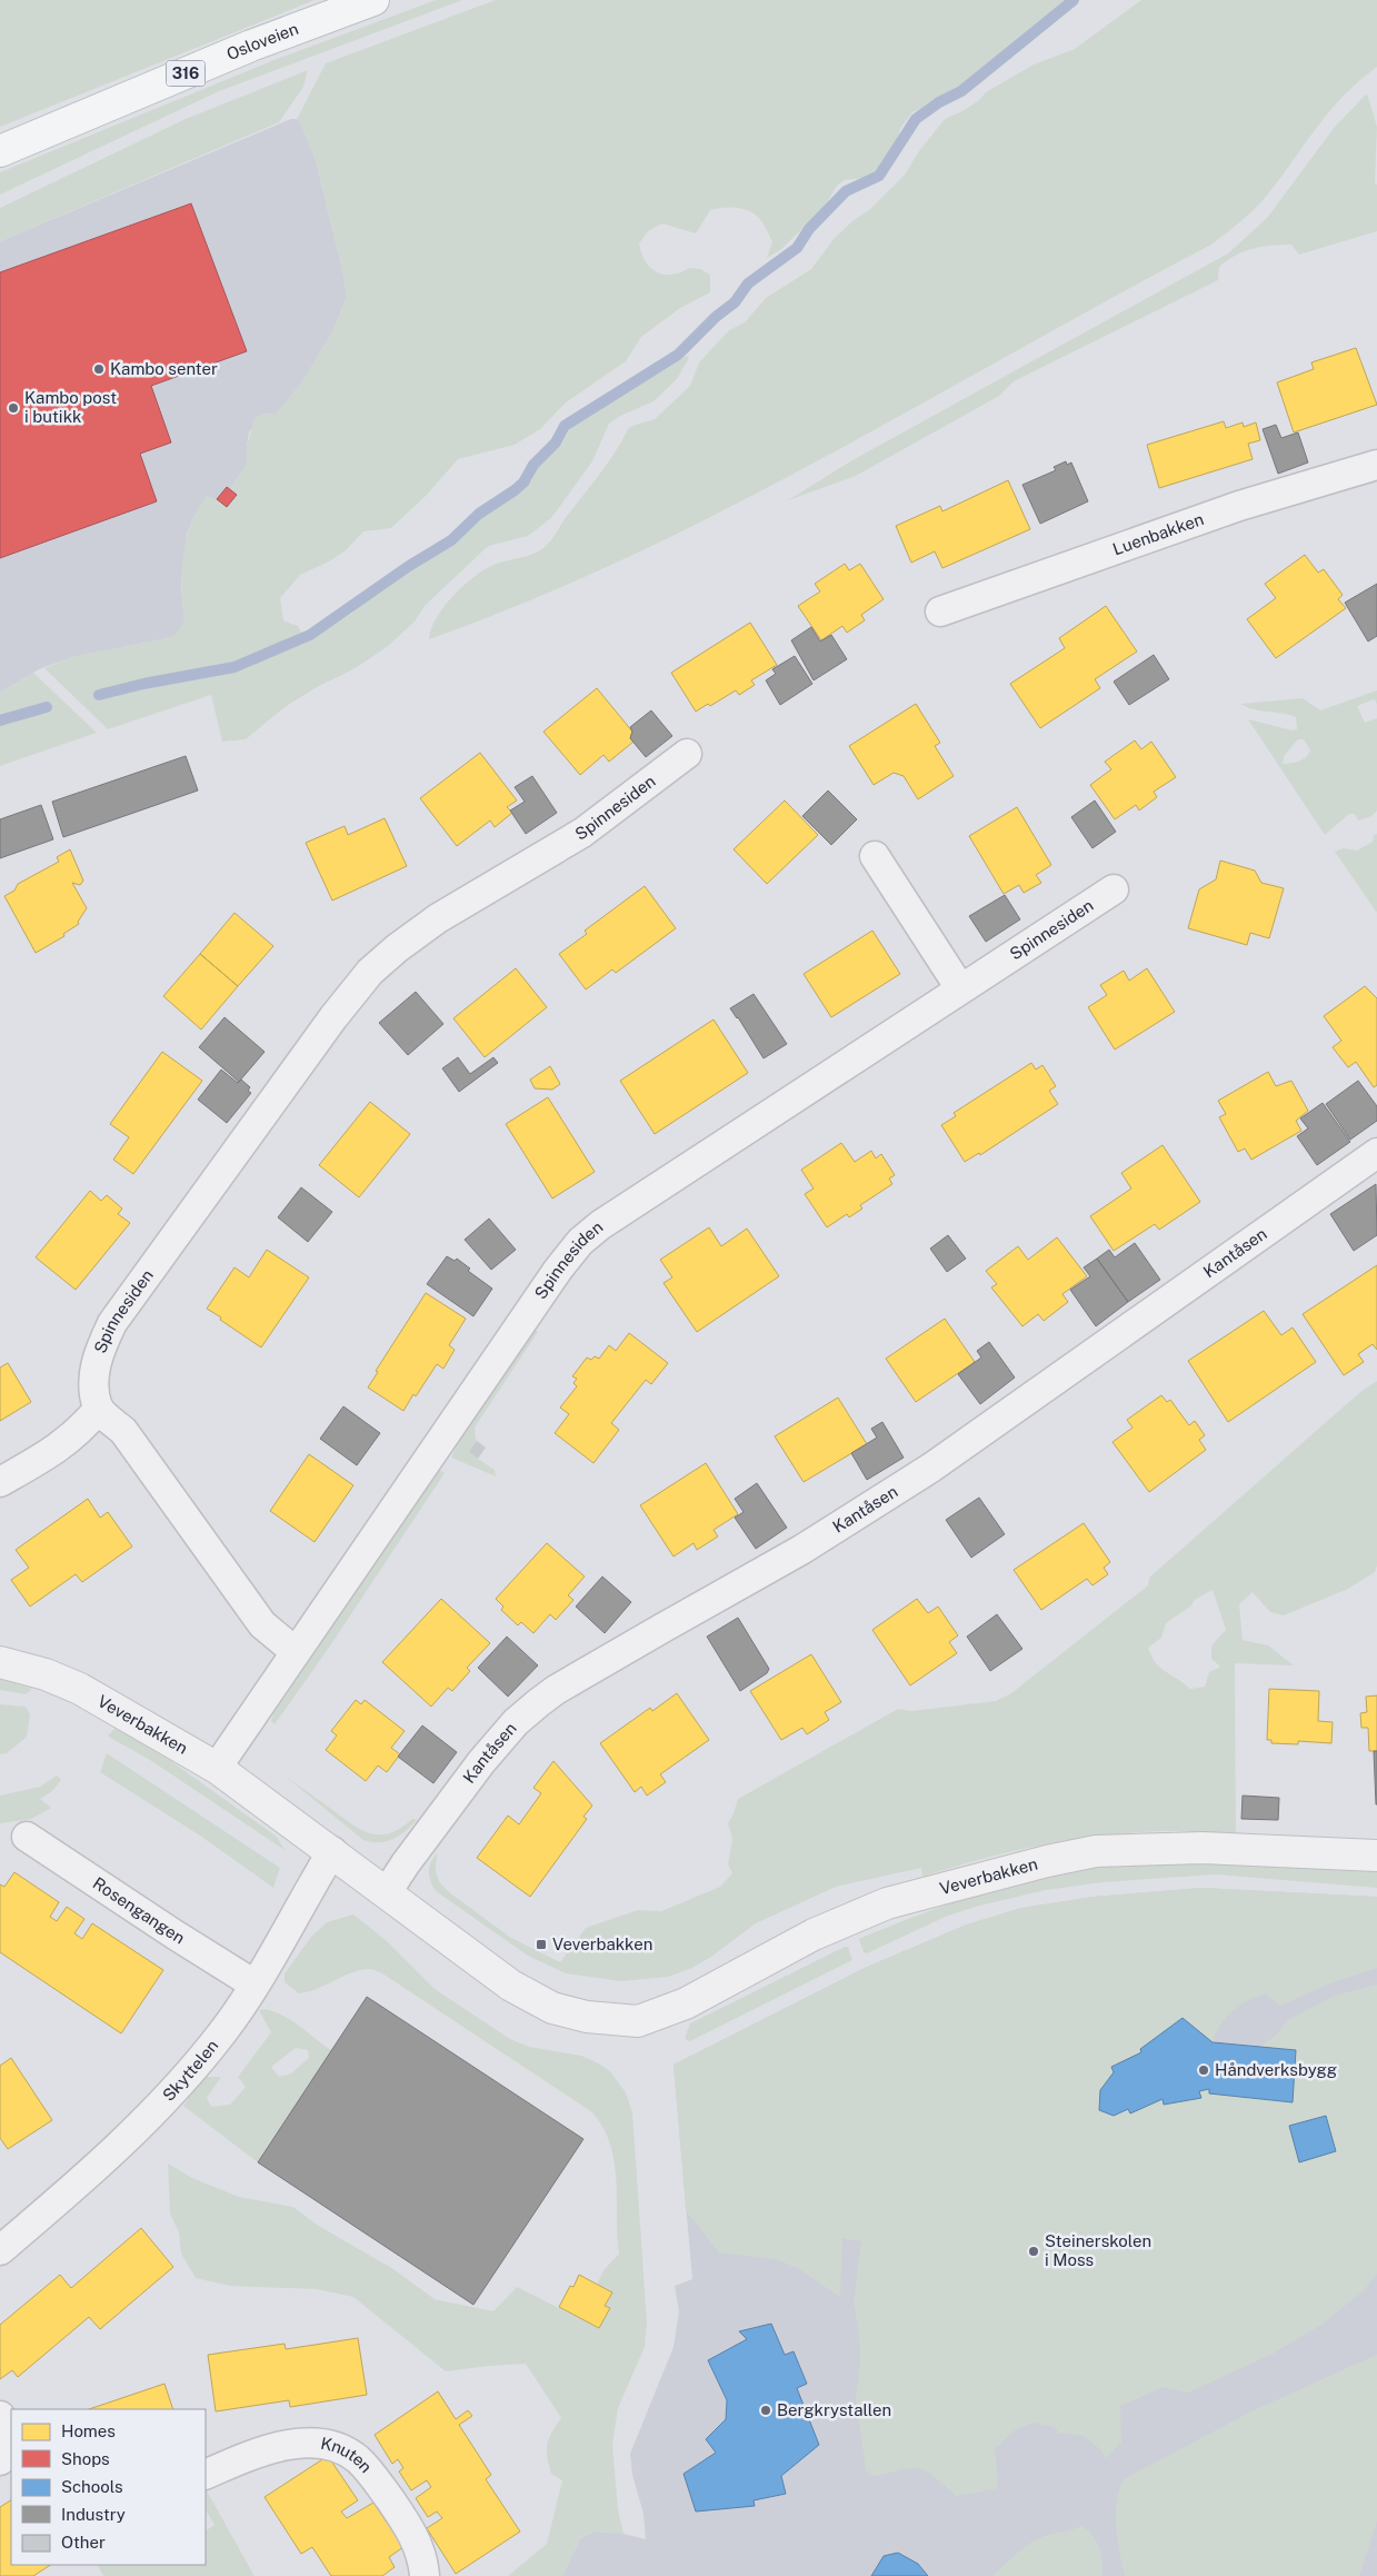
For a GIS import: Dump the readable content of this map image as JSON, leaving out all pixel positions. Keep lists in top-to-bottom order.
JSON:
{
  "streets": {
    "main road": ["Osloveien", "316"],
    "street": [
      "Luenbakken",
      "Spinnesiden",
      "Kantåsen",
      "Veverbakken",
      "Rosengangen",
      "Skyttelen",
      "Knuten"
    ]
  },
  "crossings": [
    ["Spinnesiden", "Veverbakken"],
    ["Kantåsen", "Veverbakken"],
    ["Veverbakken", "Skyttelen"],
    ["Rosengangen", "Skyttelen"]
  ],
  "places": {
    "other": [
      "Kambo senter",
      "Kambo post i butikk",
      "Håndverksbygg",
      "Steinerskolen i Moss",
      "Bergkrystallen"
    ],
    "transit": ["Veverbakken"]
  },
  "legend": [
    "Homes",
    "Shops",
    "Schools",
    "Industry",
    "Other"
  ]
}
